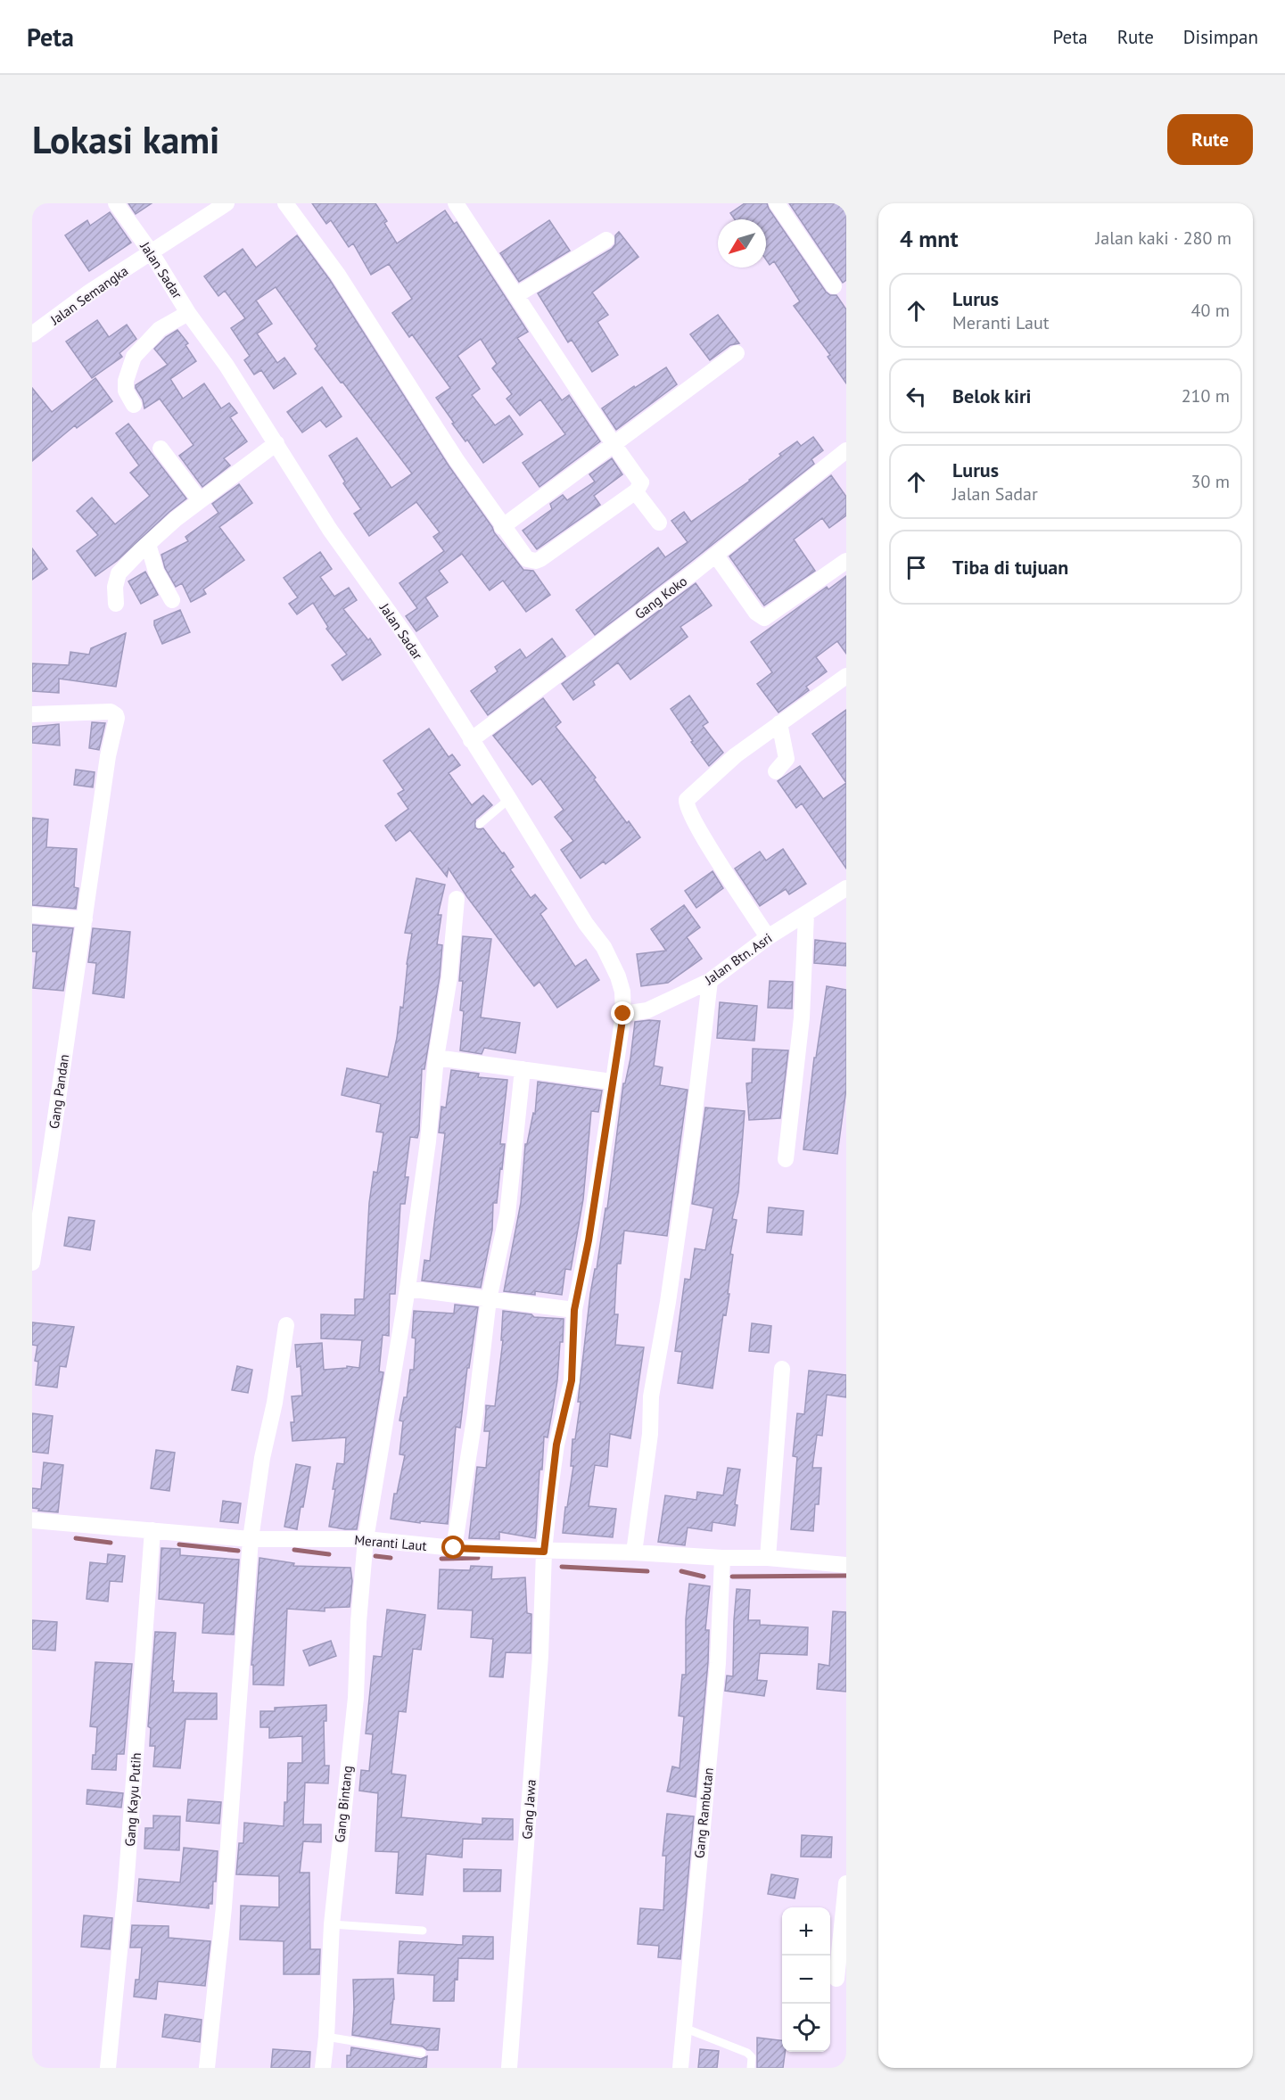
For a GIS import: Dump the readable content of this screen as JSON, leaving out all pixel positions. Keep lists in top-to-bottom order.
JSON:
{
  "streets": {
    "street": [
      "Jalan Sadar",
      "Jalan Semangka",
      "Gang Koko",
      "Jalan Btn. Asri",
      "Gang Pandan",
      "Meranti Laut",
      "Gang Kayu Putih",
      "Gang Bintang",
      "Gang Jawa",
      "Gang Rambutan"
    ]
  },
  "crossings": [
    ["Jalan Sadar", "Jalan Semangka"],
    ["Jalan Sadar", "Gang Koko"],
    ["Jalan Sadar", "Jalan Btn. Asri"],
    ["Jalan Sadar", "Gang Jawa"],
    ["Meranti Laut", "Gang Kayu Putih"],
    ["Meranti Laut", "Gang Bintang"],
    ["Meranti Laut", "Gang Jawa"],
    ["Meranti Laut", "Gang Rambutan"]
  ],
  "north": "bottom left",
  "page": {
    "header": "Peta",
    "nav": ["Peta", "Rute", "Disimpan"],
    "buttons": "Rute",
    "title": "Lokasi kami",
    "heading": ["4 mnt", "Jalan kaki · 280 m"],
    "list": [
      ["Lurus", "Meranti Laut", "40 m"],
      ["Belok kiri", "210 m"],
      ["Lurus", "Jalan Sadar", "30 m"],
      "Tiba di tujuan"
    ],
    "map_buttons": ["+", "−"]
  }
}
